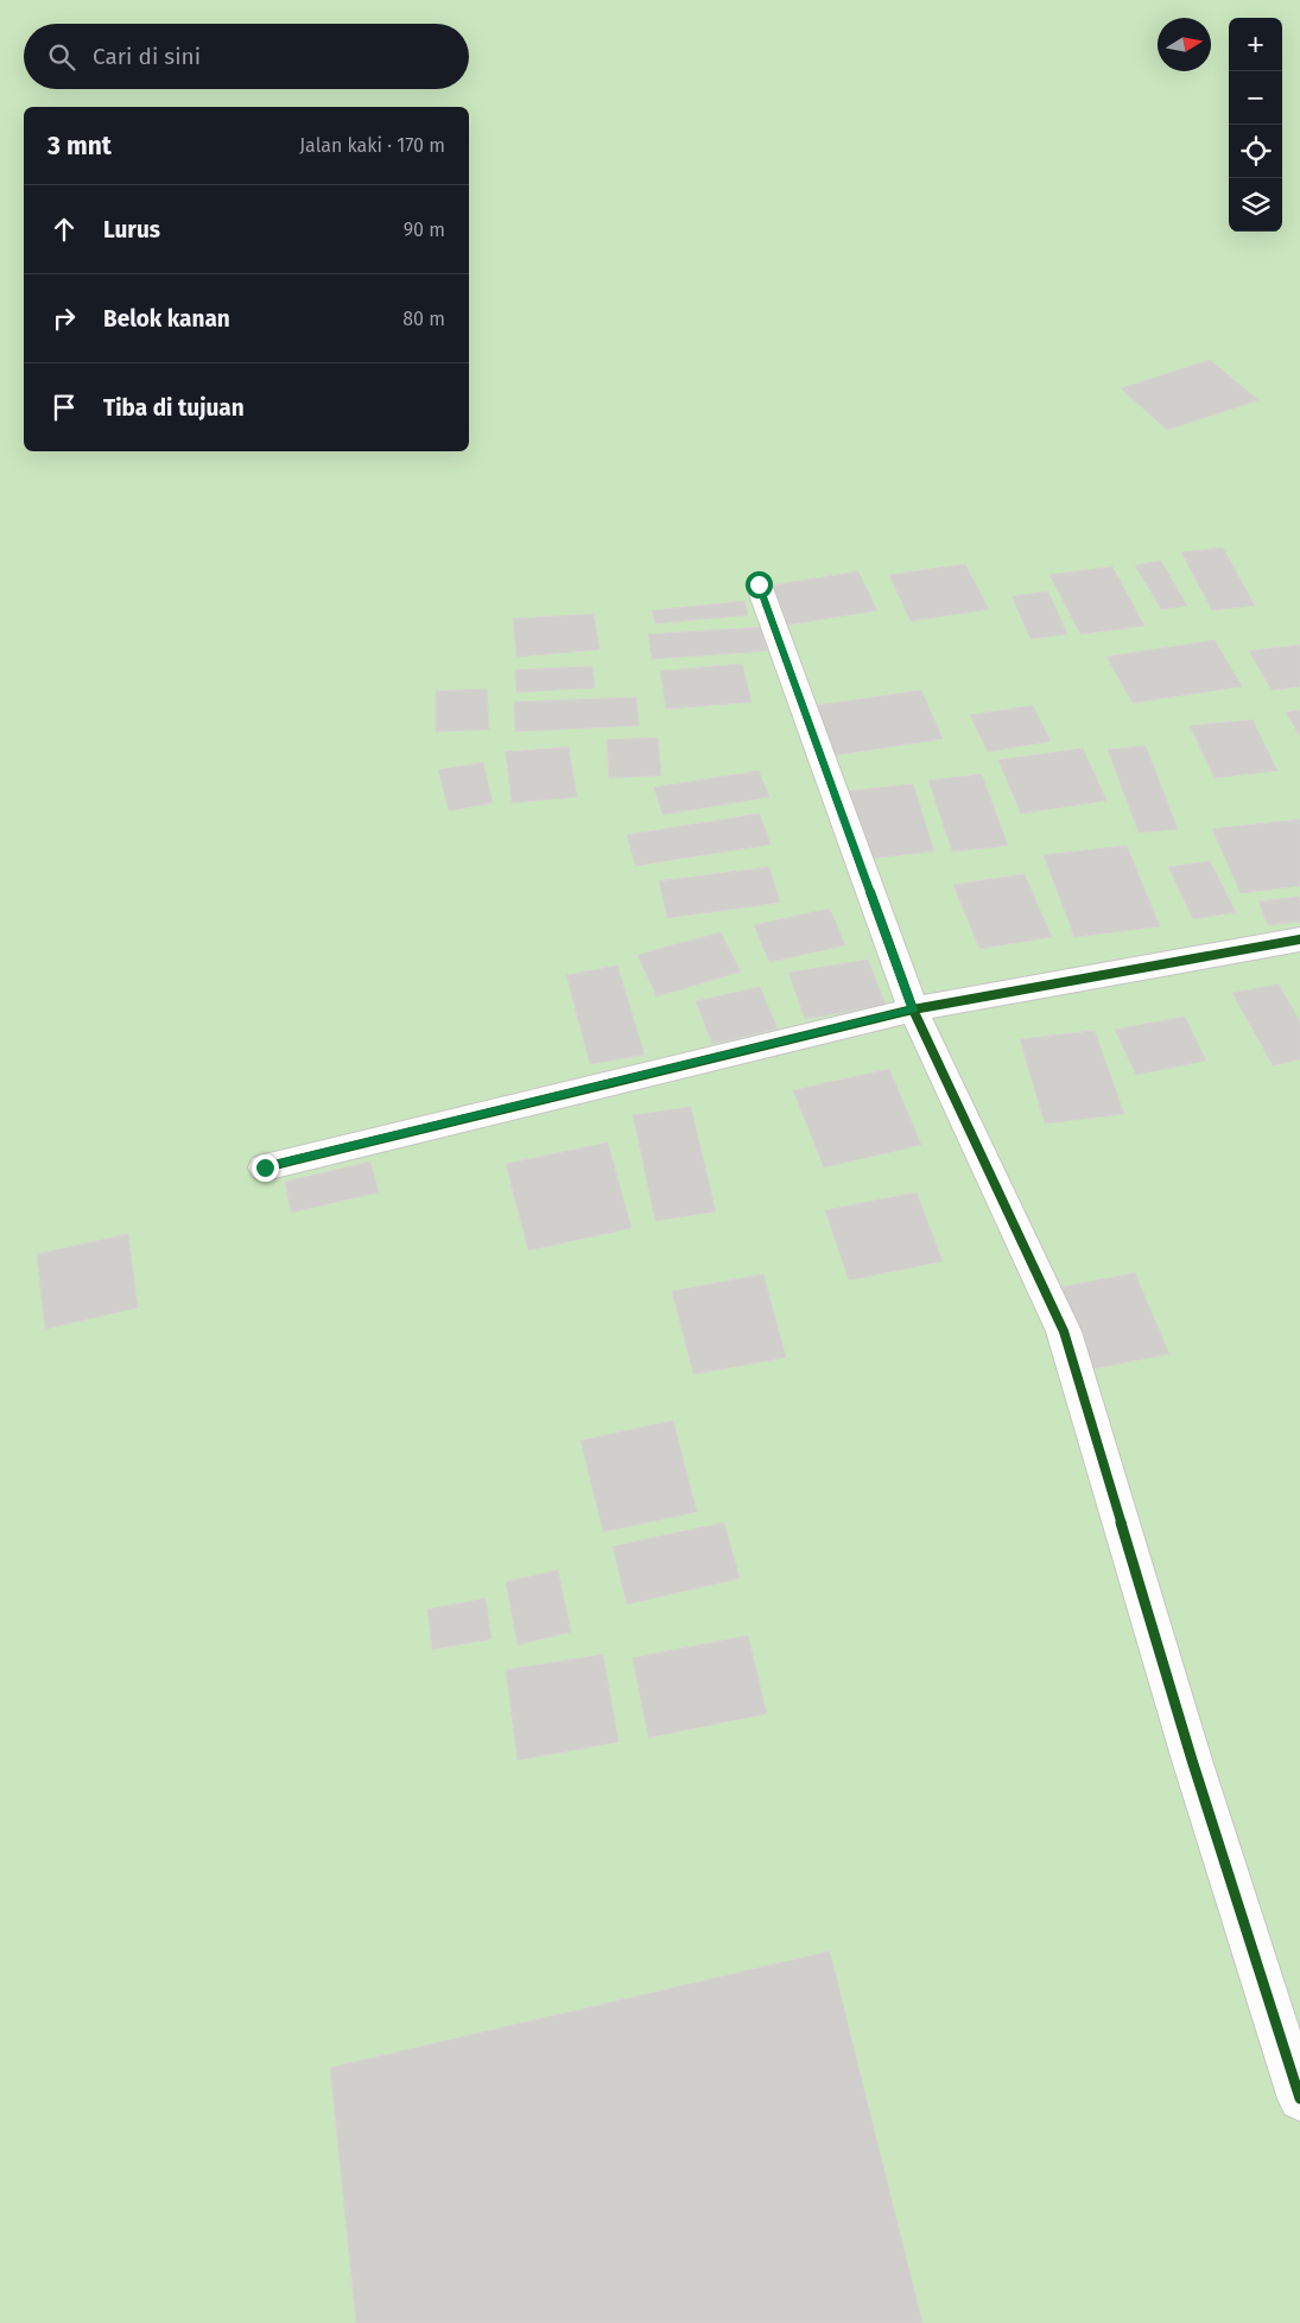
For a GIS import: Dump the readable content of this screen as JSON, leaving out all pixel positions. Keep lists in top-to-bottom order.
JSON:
{
  "north": "right",
  "page": {
    "map_buttons": ["+", "−"],
    "search": "Cari di sini",
    "heading": ["3 mnt", "Jalan kaki · 170 m"],
    "list": [
      ["Lurus", "90 m"],
      ["Belok kanan", "80 m"],
      "Tiba di tujuan"
    ]
  }
}
